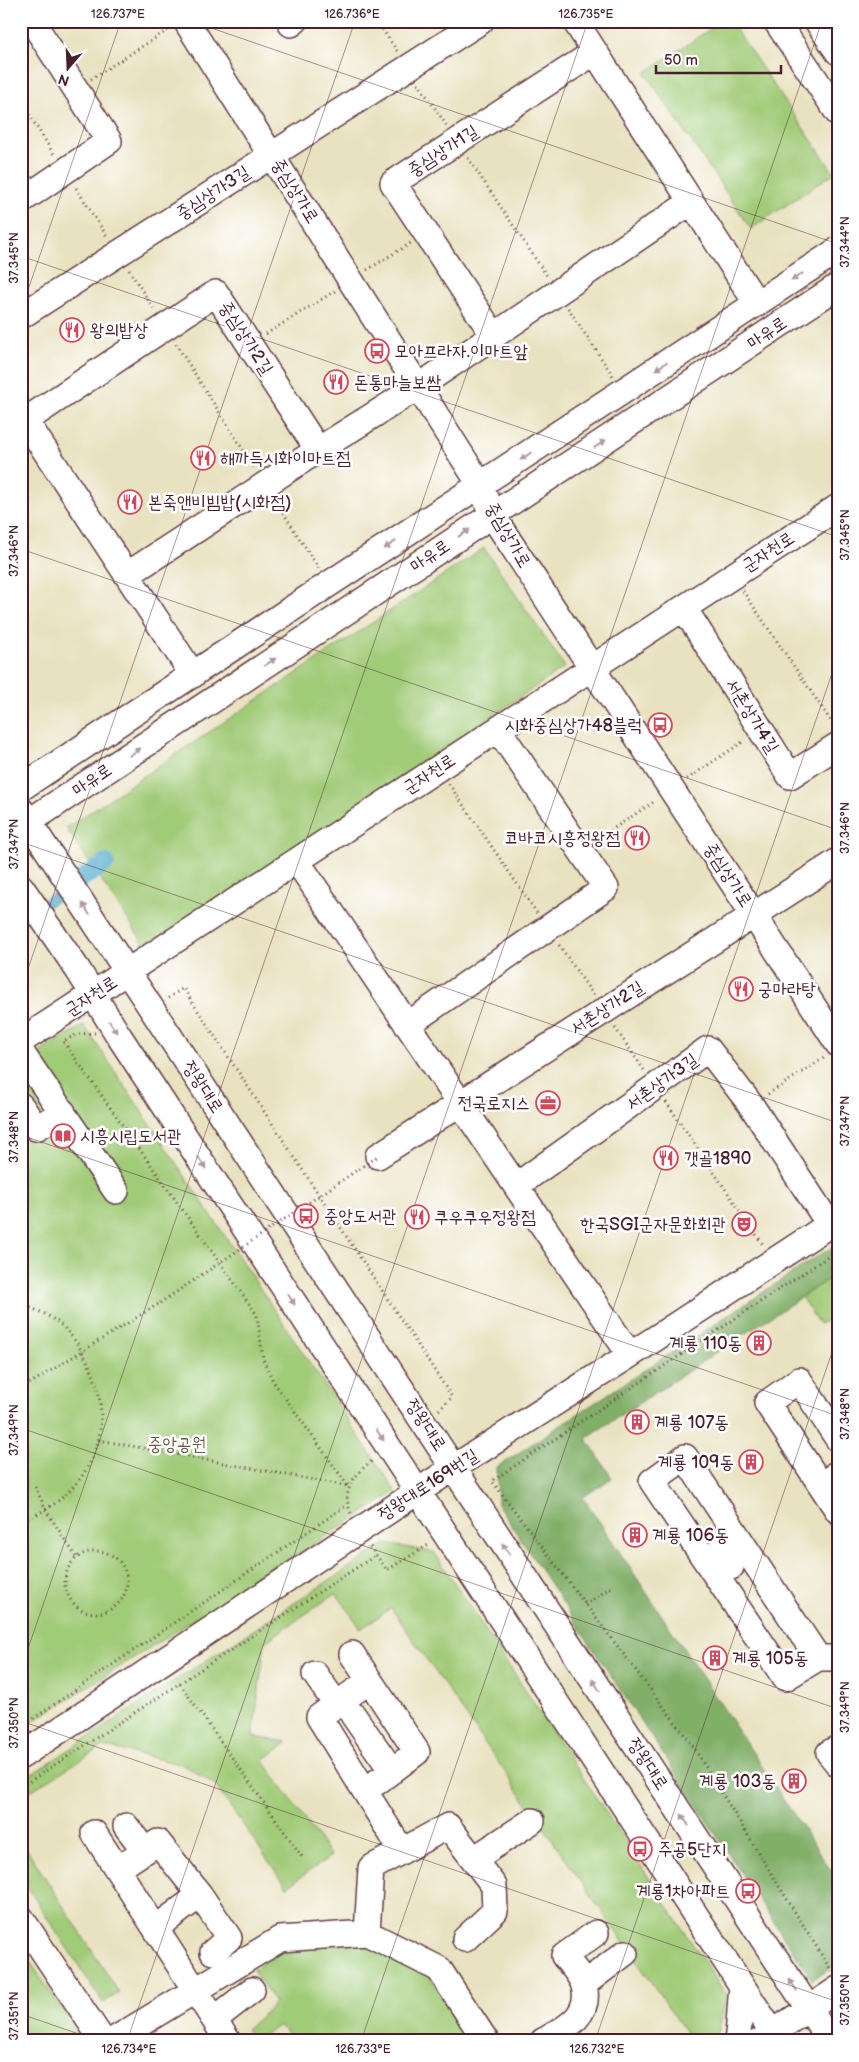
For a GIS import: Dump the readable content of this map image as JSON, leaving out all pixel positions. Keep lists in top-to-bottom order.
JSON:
{
  "streets": {
    "street": [
      "중심상가1길",
      "중심상가로",
      "중심상가3길",
      "마유로",
      "중심상가2길",
      "군자천로",
      "서촌상가4길",
      "서촌상가2길",
      "서촌상가3길",
      "정왕대로",
      "정왕대로169번길"
    ]
  },
  "crossings": [
    ["중심상가로", "중심상가3길"],
    ["중심상가로", "마유로"],
    ["중심상가로", "군자천로"],
    ["중심상가로", "서촌상가2길"],
    ["마유로", "중심상가2길"],
    ["마유로", "정왕대로"],
    ["군자천로", "서촌상가4길"],
    ["군자천로", "정왕대로"],
    ["서촌상가3길", "정왕대로169번길"],
    ["정왕대로", "정왕대로169번길"]
  ],
  "parks": ["중앙공원"],
  "places": {
    "restaurant": [
      "왕의밥상",
      "돈통마늘보쌈",
      "해까득시화이마트점",
      "본죽앤비빔밥(시화점)",
      "코바코시흥정왕점",
      "궁마라탕",
      "갯골1890",
      "쿠우쿠우정왕점"
    ],
    "bus stop": [
      "모아프라자.이마트앞",
      "시화중심상가48블럭",
      "중앙도서관",
      "주공5단지",
      "계룡1차아파트"
    ],
    "office": ["전국로지스"],
    "library": ["시흥시립도서관"],
    "theatre": ["한국SGI군자문화회관"],
    "building": [
      "계룡 110동",
      "계룡 107동",
      "계룡 109동",
      "계룡 106동",
      "계룡 105동",
      "계룡 103동"
    ]
  },
  "scale_bar": "50 m",
  "north": "bottom",
  "coordinates": [
    "126.737°E",
    "126.736°E",
    "126.735°E",
    "37.344°N",
    "37.345°N",
    "37.346°N",
    "37.347°N",
    "37.348°N",
    "37.349°N",
    "37.350°N",
    "37.351°N",
    "126.734°E",
    "126.733°E",
    "126.732°E"
  ]
}
